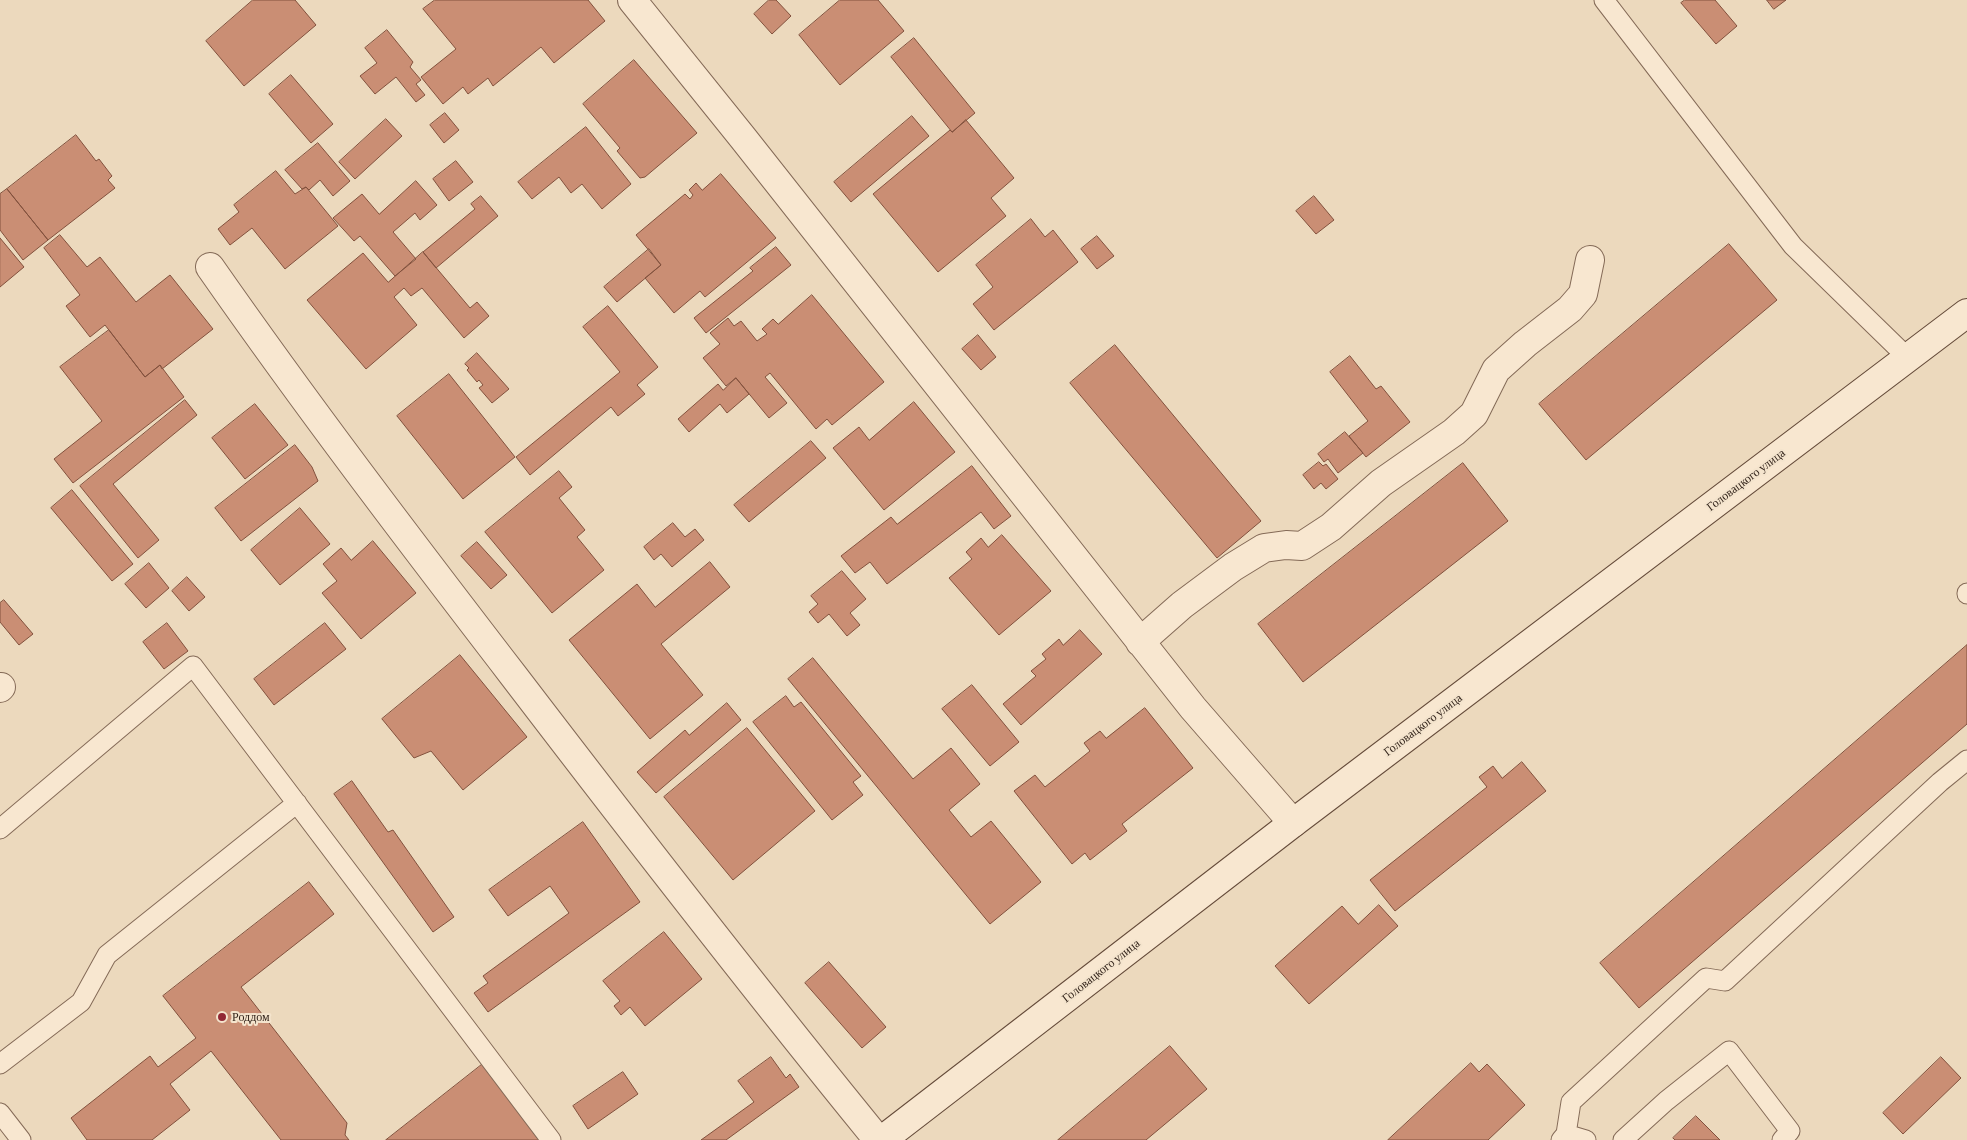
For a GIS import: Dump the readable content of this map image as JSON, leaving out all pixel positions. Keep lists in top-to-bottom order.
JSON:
{
  "streets": {
    "street": ["Головацкого улица"]
  },
  "places": ["Роддом"]
}
